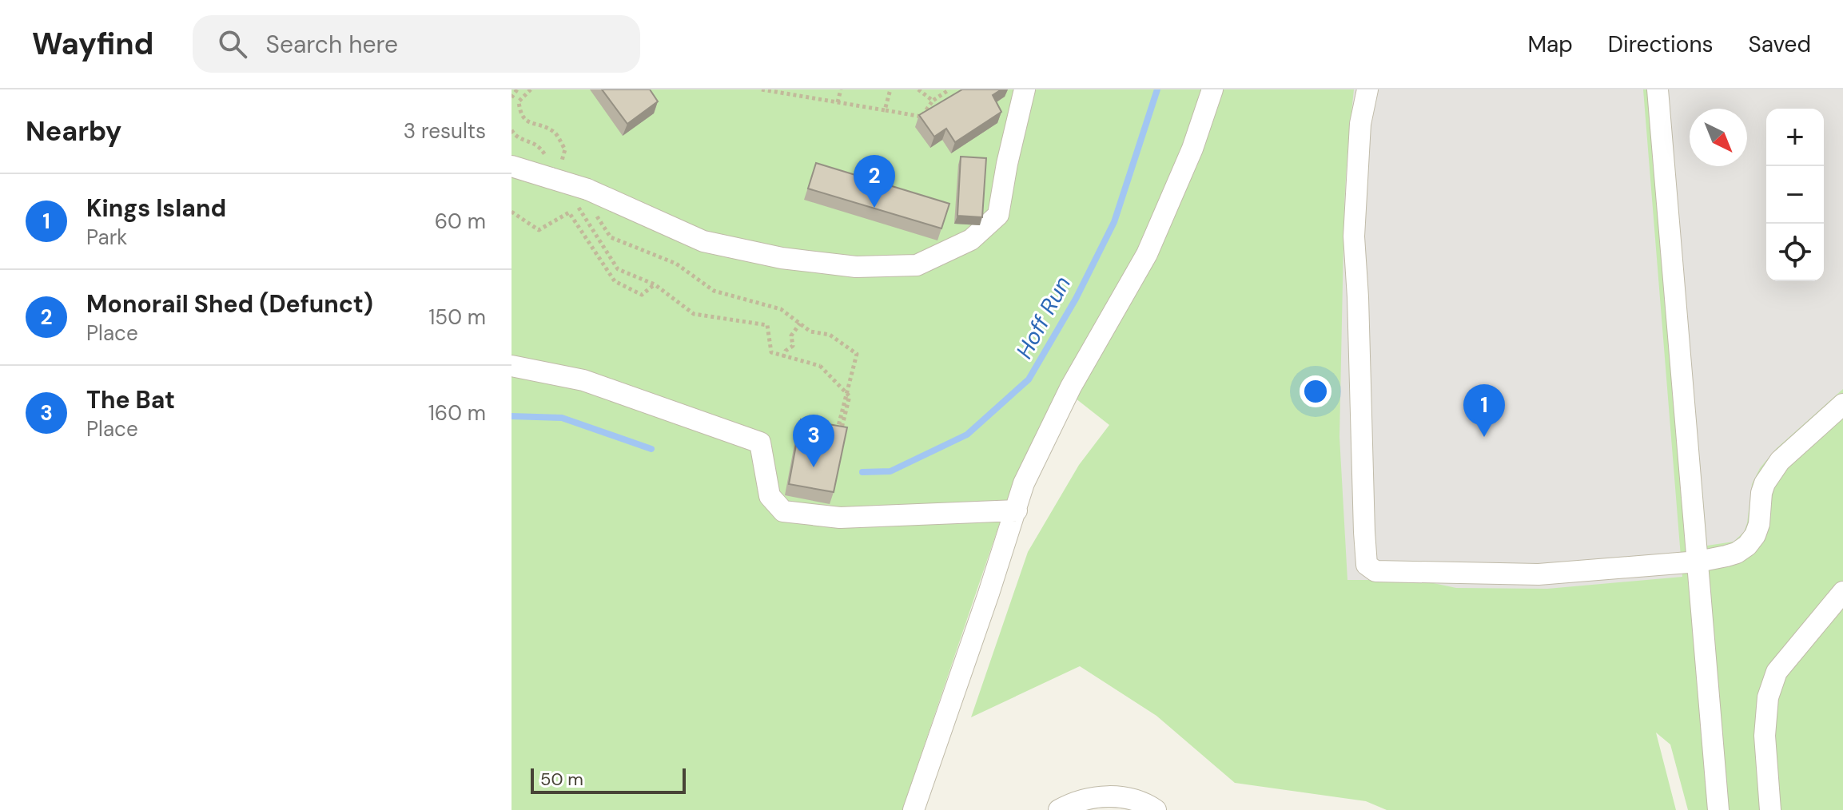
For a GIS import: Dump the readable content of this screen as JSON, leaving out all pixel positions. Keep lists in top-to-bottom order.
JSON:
{
  "water": ["Hoff Run"],
  "scale_bar": "50 m",
  "north": "bottom right",
  "page": {
    "header": "Wayfind",
    "search": "Search here",
    "nav": ["Map", "Directions", "Saved"],
    "heading": ["Nearby", "3 results"],
    "map_buttons": ["+", "−"],
    "pins": ["2", "1", "3"],
    "list": [
      {
        "mark": "1",
        "name": "Kings Island",
        "note": "Park",
        "value": "60 m"
      },
      {
        "mark": "2",
        "name": "Monorail Shed (Defunct)",
        "note": "Place",
        "value": "150 m"
      },
      {
        "mark": "3",
        "name": "The Bat",
        "note": "Place",
        "value": "160 m"
      }
    ],
    "scale": "50 m"
  }
}
